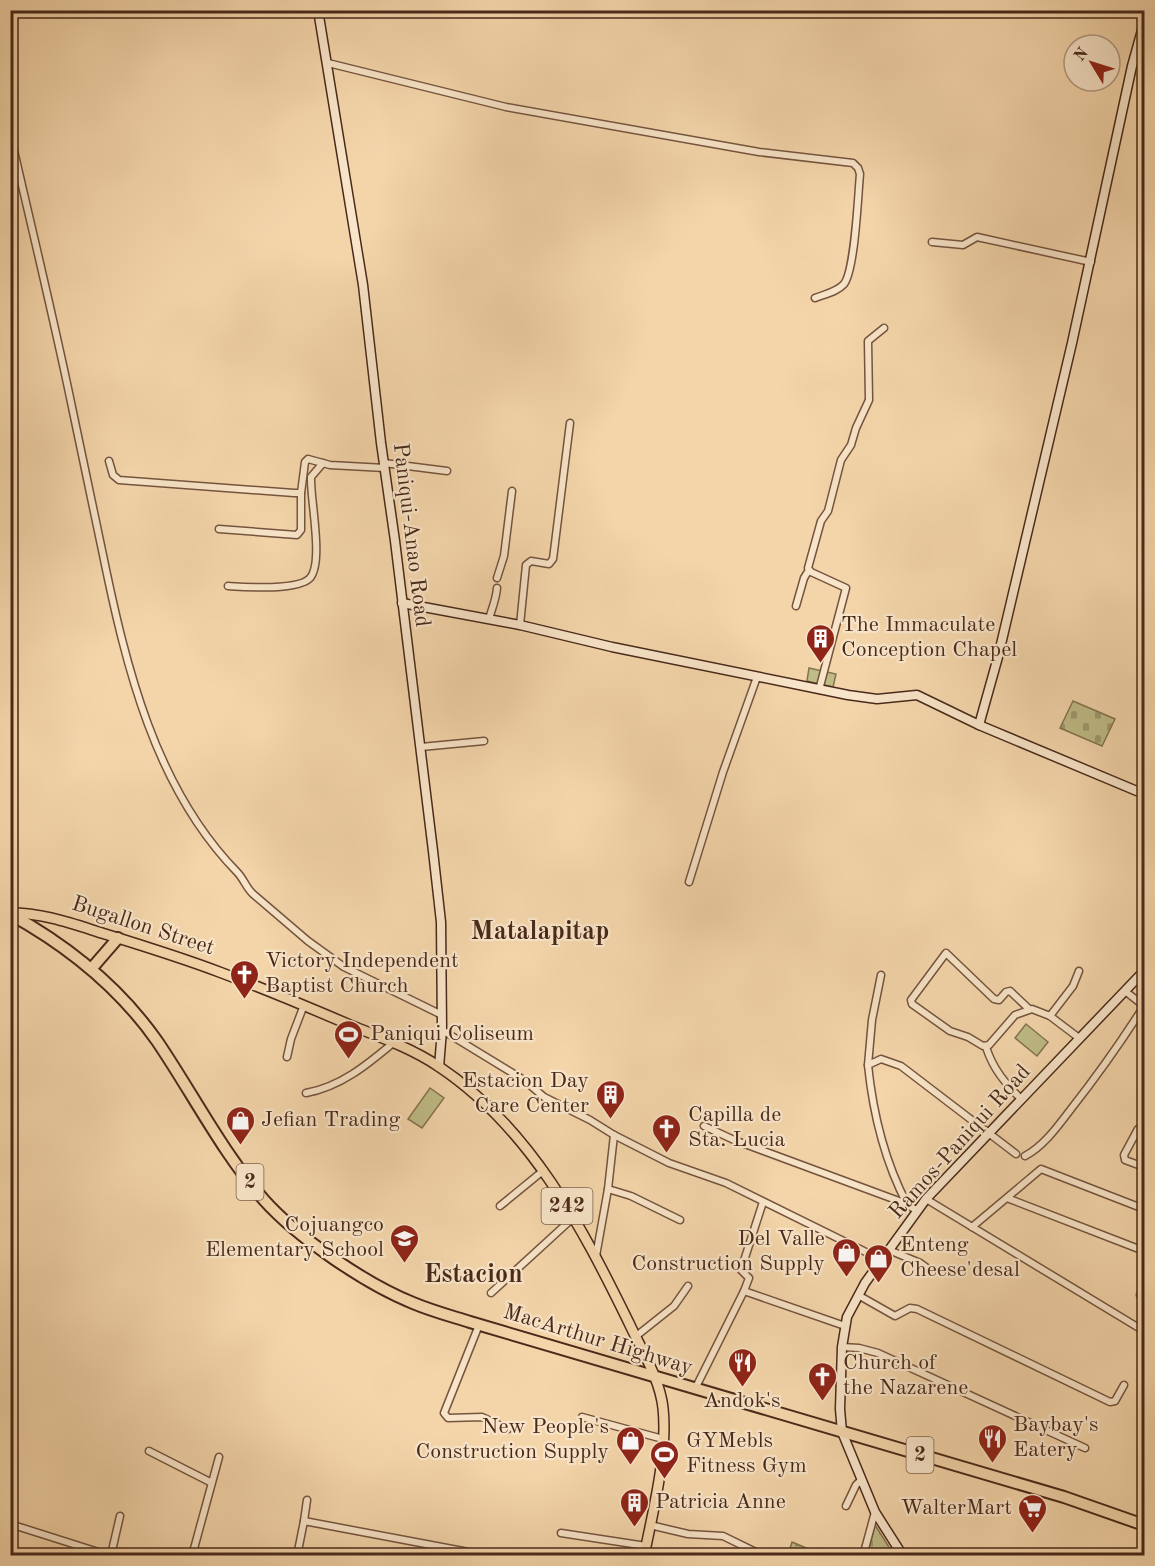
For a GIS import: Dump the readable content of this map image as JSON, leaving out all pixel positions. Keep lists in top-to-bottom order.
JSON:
{
  "streets": {
    "highway": ["2", "MacArthur Highway"],
    "main road": [
      "Paniqui-Anao Road",
      "Bugallon Street",
      "Ramos-Paniqui Road",
      "242"
    ]
  },
  "crossings": [
    ["Paniqui-Anao Road", "Bugallon Street"],
    ["Bugallon Street", "242"],
    ["Bugallon Street", "MacArthur Highway"],
    ["Ramos-Paniqui Road", "MacArthur Highway"],
    ["242", "MacArthur Highway"]
  ],
  "districts": ["Matalapitap", "Estacion"],
  "places": {
    "building": ["The Immaculate Conception Chapel", "Estacion Day Care Center", "Patricia Anne"],
    "church": ["Victory Independent Baptist Church", "Capilla de Sta. Lucia", "Church of the Nazarene"],
    "sports": ["Paniqui Coliseum", "GYMebls Fitness Gym"],
    "shop": [
      "Jefian Trading",
      "Del Valle Construction Supply",
      "Enteng Cheese'desal",
      "New People's Construction Supply"
    ],
    "school or university": ["Cojuangco Elementary School"],
    "restaurant": ["Andok's", "Baybay's Eatery"],
    "supermarket": ["WalterMart"]
  },
  "north": "top left"
}
